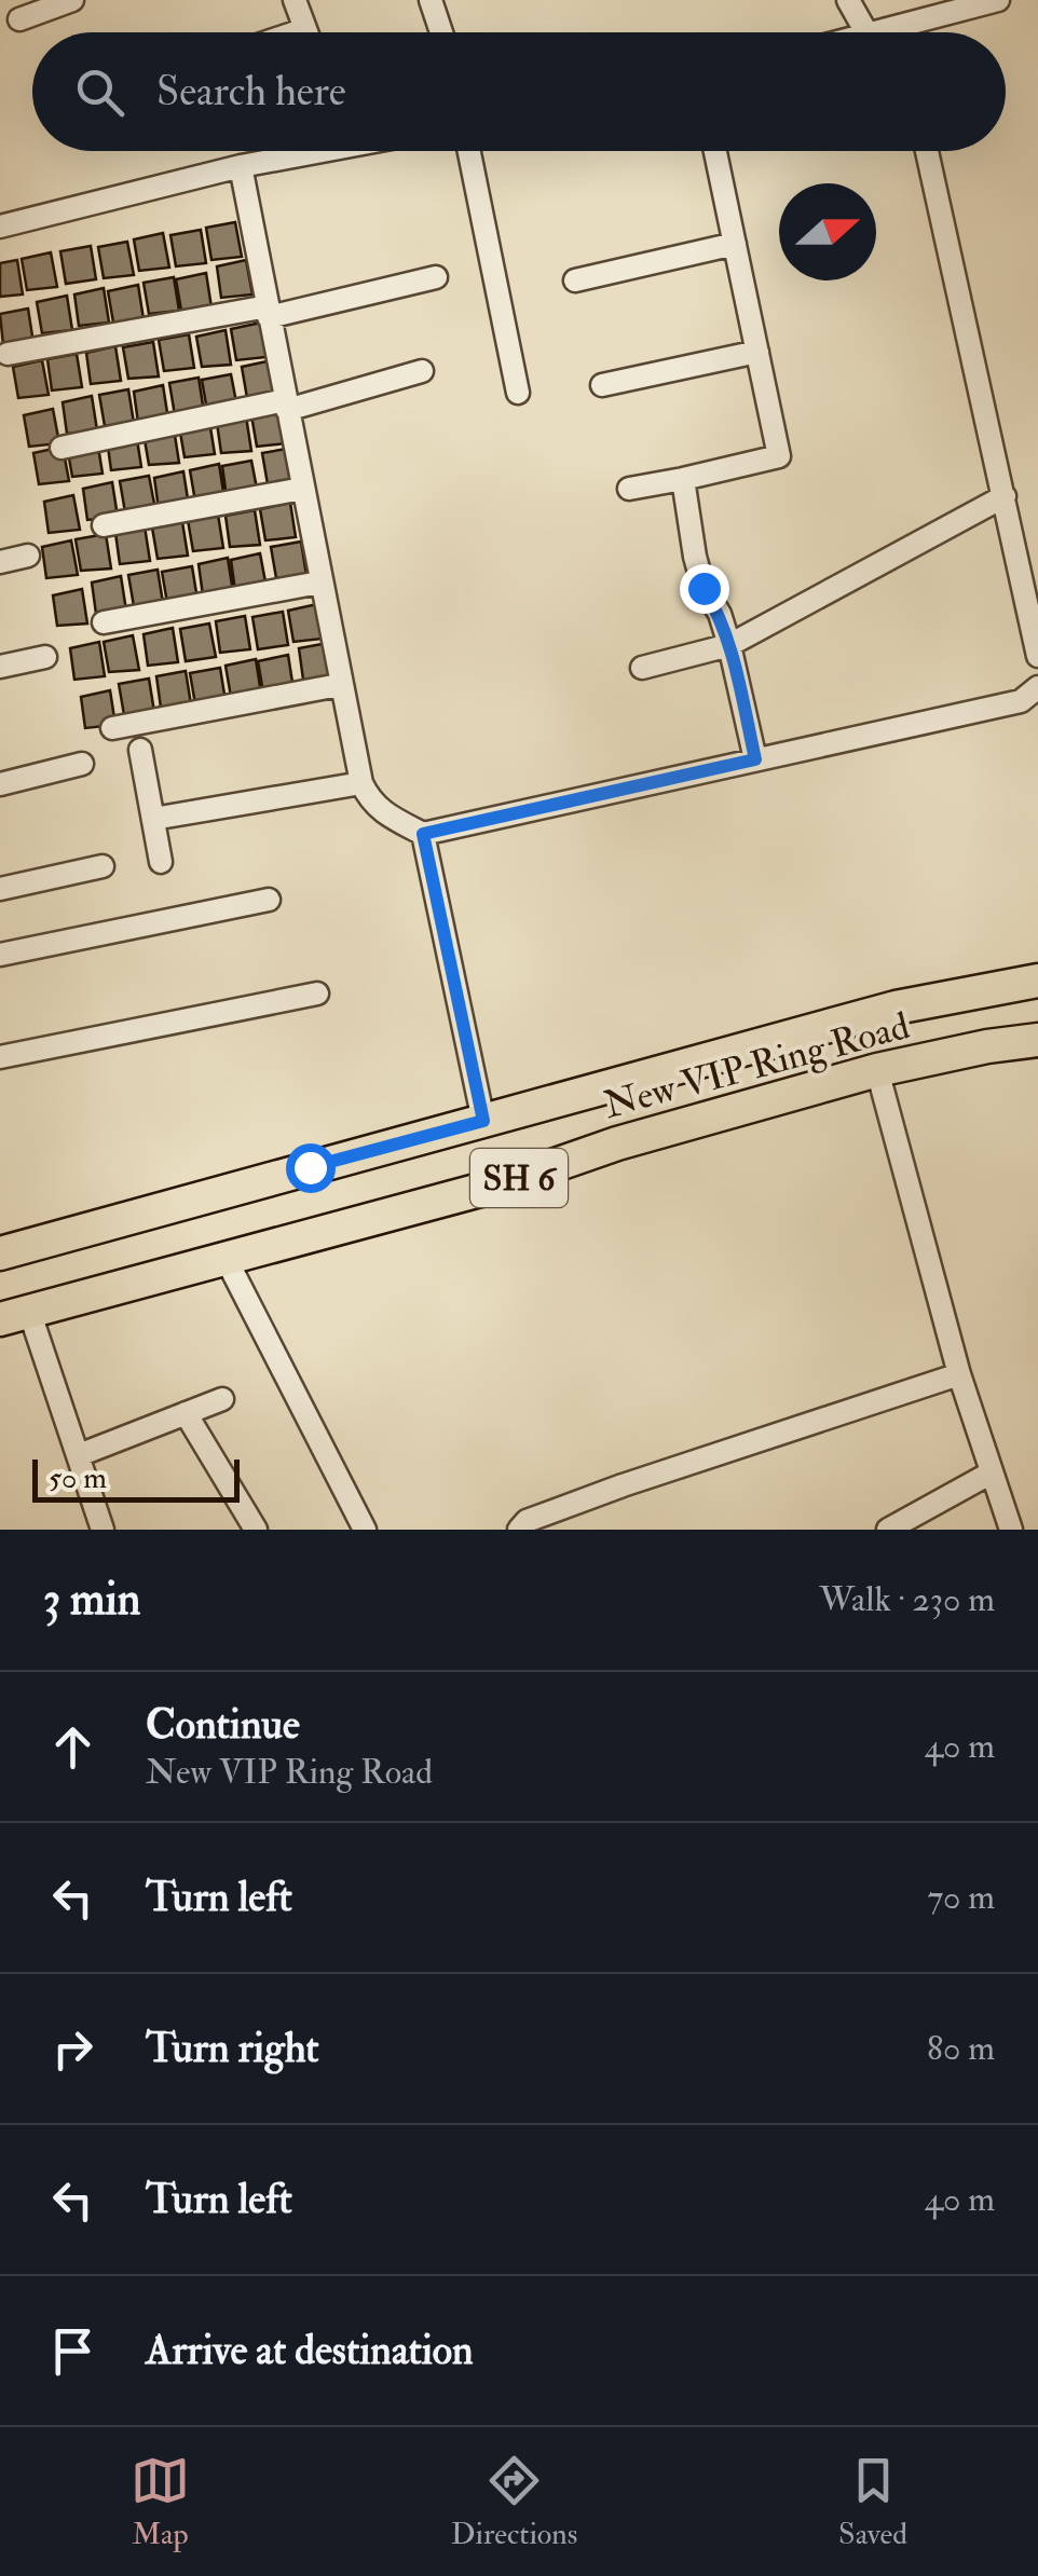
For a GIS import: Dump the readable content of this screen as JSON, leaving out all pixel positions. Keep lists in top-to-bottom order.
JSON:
{
  "streets": {
    "main road": ["New VIP Ring Road", "SH 6"]
  },
  "scale_bar": "50 m",
  "north": "right",
  "page": {
    "search": "Search here",
    "scale": "50 m",
    "heading": ["3 min", "Walk · 230 m"],
    "list": [
      ["Continue", "New VIP Ring Road", "40 m"],
      ["Turn left", "70 m"],
      ["Turn right", "80 m"],
      ["Turn left", "40 m"],
      "Arrive at destination"
    ],
    "nav": ["Map", "Directions", "Saved"]
  }
}
